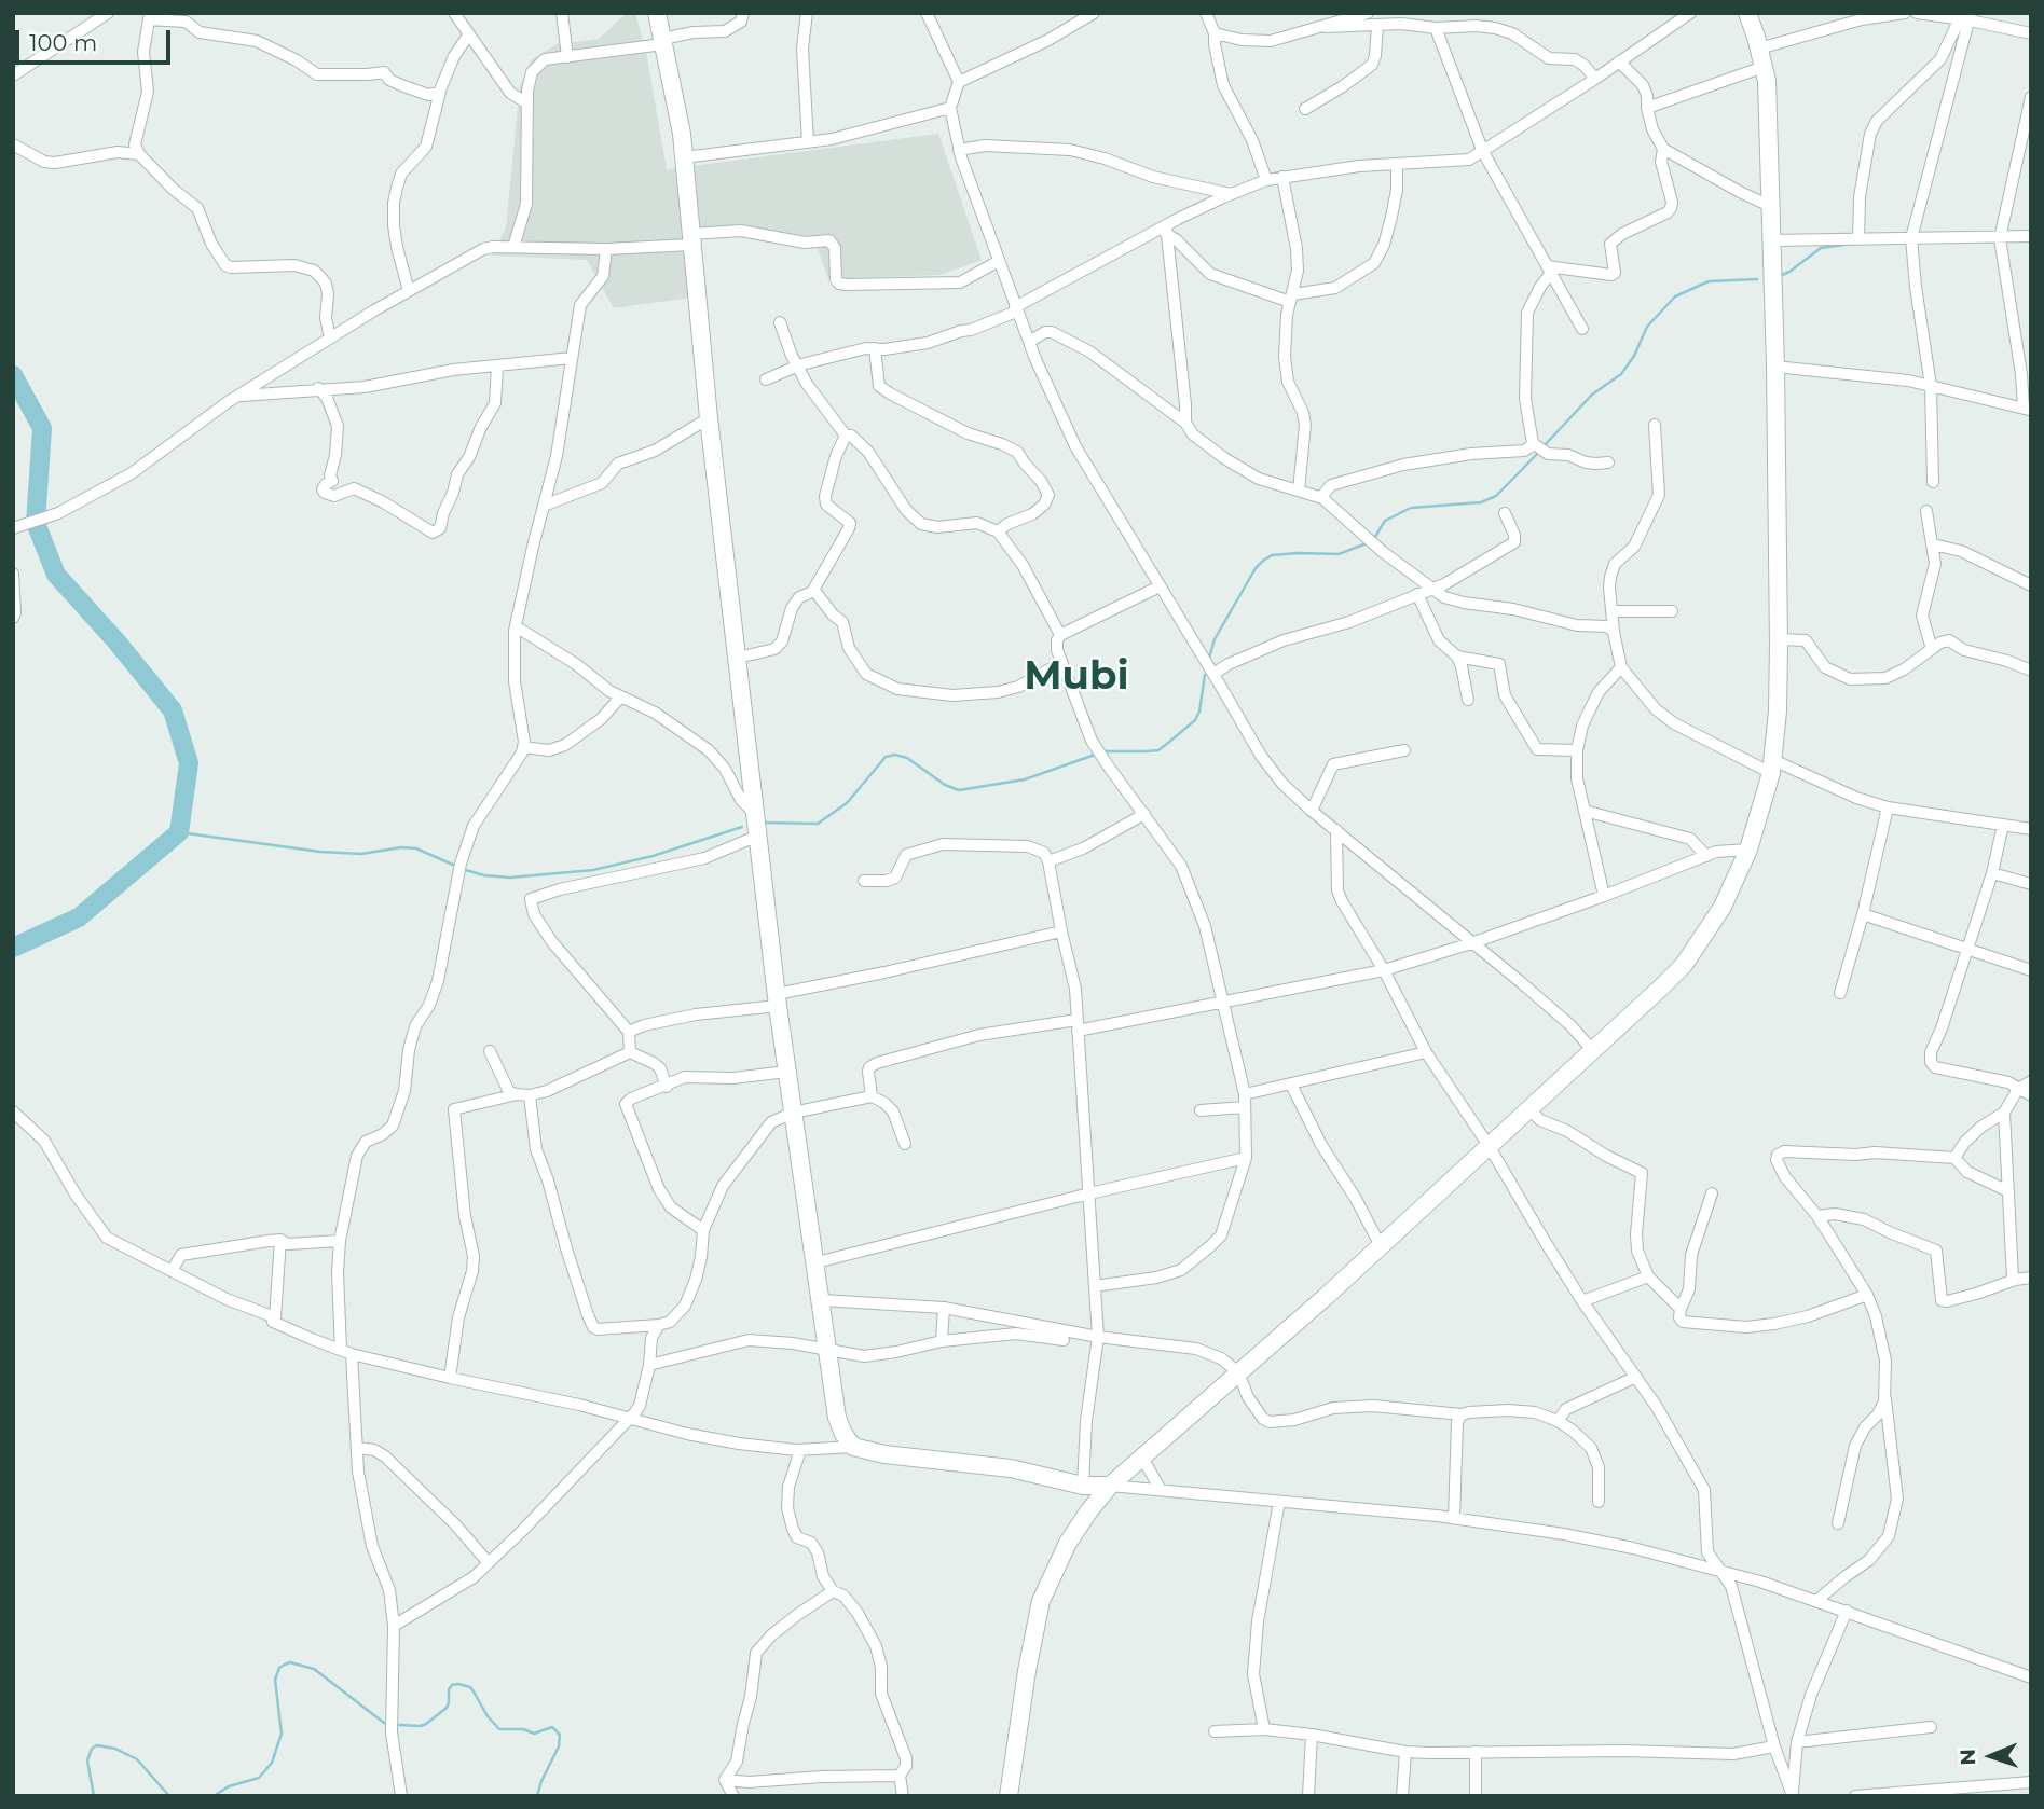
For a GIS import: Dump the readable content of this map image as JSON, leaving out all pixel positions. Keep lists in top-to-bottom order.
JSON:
{
  "districts": ["Mubi"],
  "scale_bar": "100 m",
  "north": "left"
}
